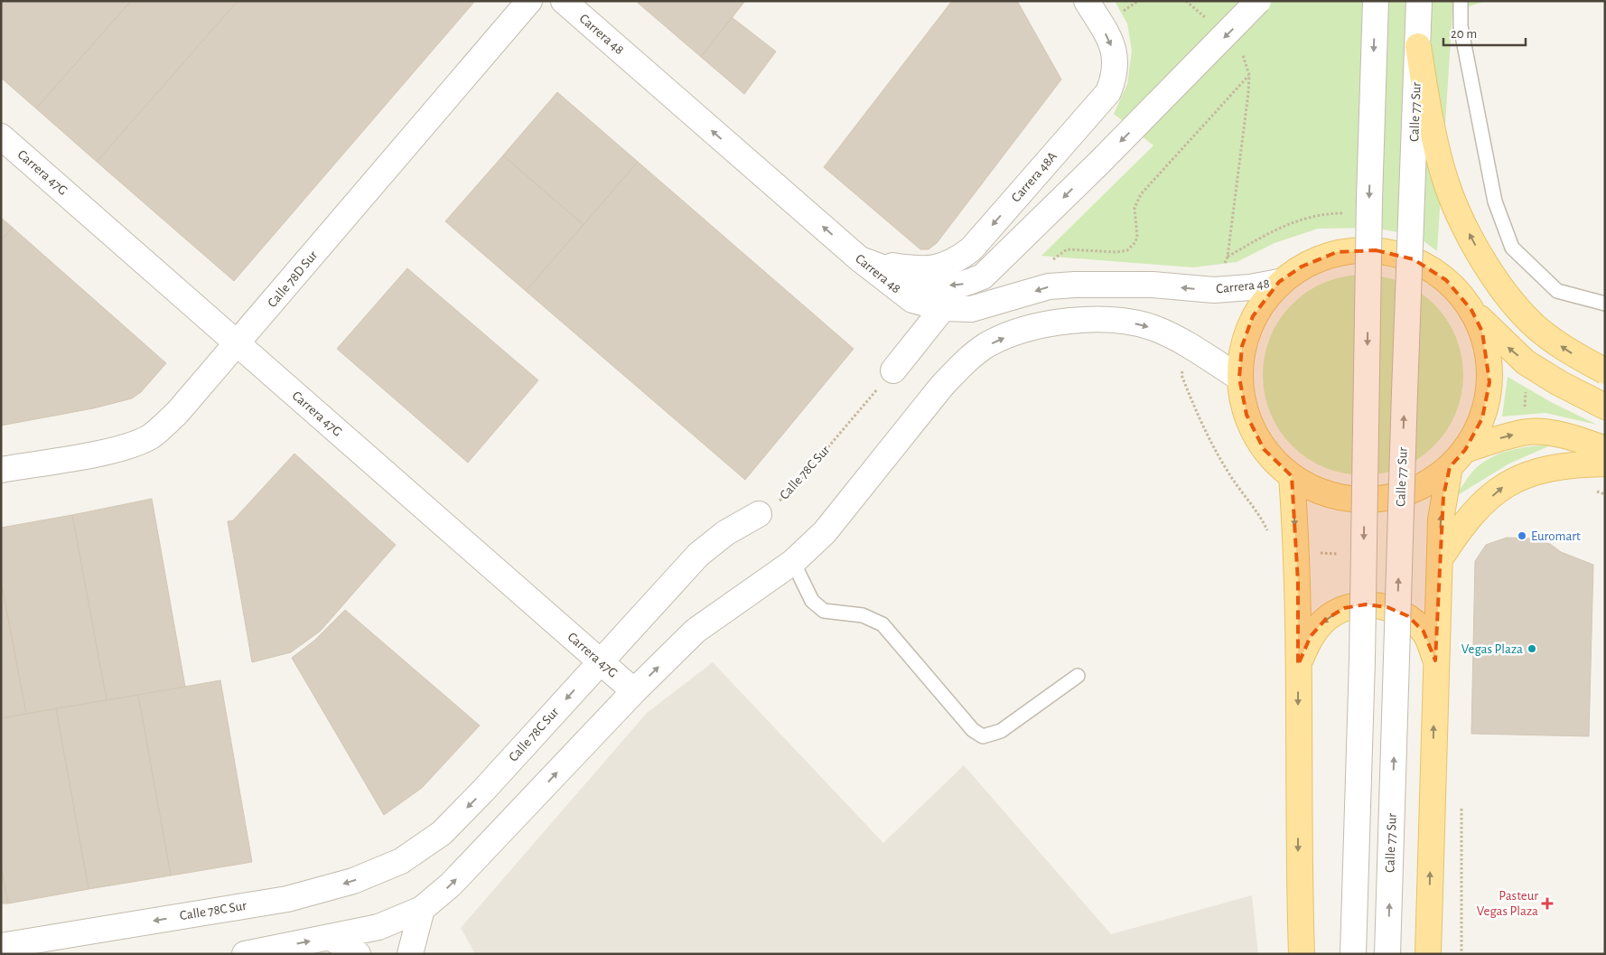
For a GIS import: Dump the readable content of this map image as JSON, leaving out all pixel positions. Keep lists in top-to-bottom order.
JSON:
{
  "streets": {
    "street": [
      "Carrera 48",
      "Calle 77 Sur",
      "Carrera 47G",
      "Carrera 48A",
      "Calle 78D Sur",
      "Calle 78C Sur"
    ]
  },
  "crossings": [
    ["Carrera 48", "Carrera 48A"],
    ["Carrera 47G", "Calle 78D Sur"],
    ["Carrera 47G", "Calle 78C Sur"]
  ],
  "one_way": ["Carrera 48", "Carrera 48A", "Calle 78C Sur"],
  "places": {
    "other": ["Euromart", "Vegas Plaza"],
    "health": ["Pasteur Vegas Plaza"]
  },
  "scale_bar": "20 m"
}
